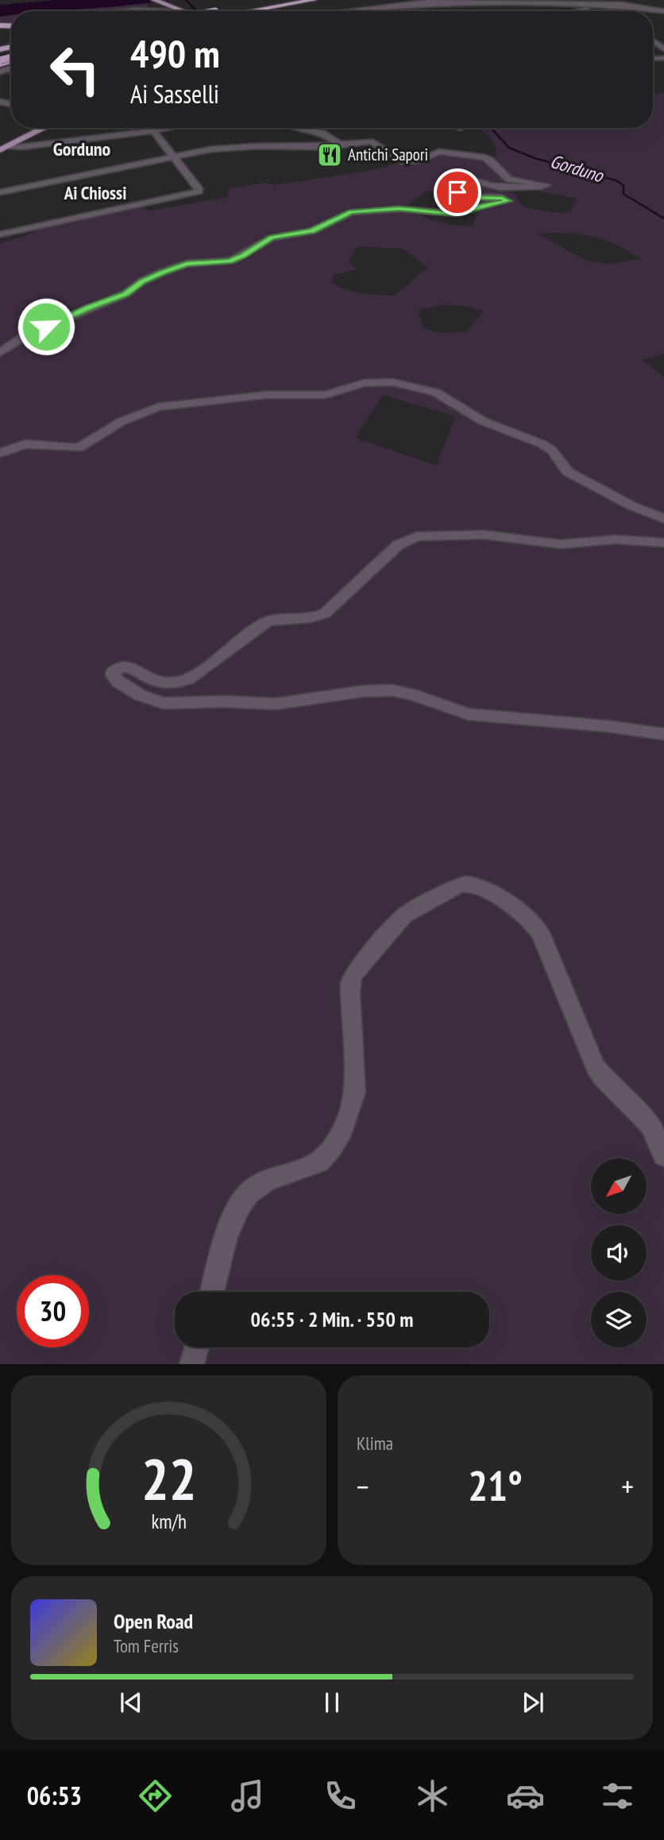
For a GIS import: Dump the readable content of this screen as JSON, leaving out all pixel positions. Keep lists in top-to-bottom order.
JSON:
{
  "districts": ["Gorduno", "Ai Chiossi"],
  "water": ["Gorduno"],
  "places": {
    "restaurant": ["Antichi Sapori"]
  },
  "north": "bottom left",
  "page": {
    "turn": ["490 m", "Ai Sasselli"],
    "limit": "30",
    "trip": "06:55 · 2 Min. · 550 m",
    "tile": "Klima",
    "heat": ["−", "21°", "+"],
    "song": ["Open Road", "Tom Ferris"],
    "tabs": "06:53",
    "gauge": ["22", "km/h"]
  }
}
